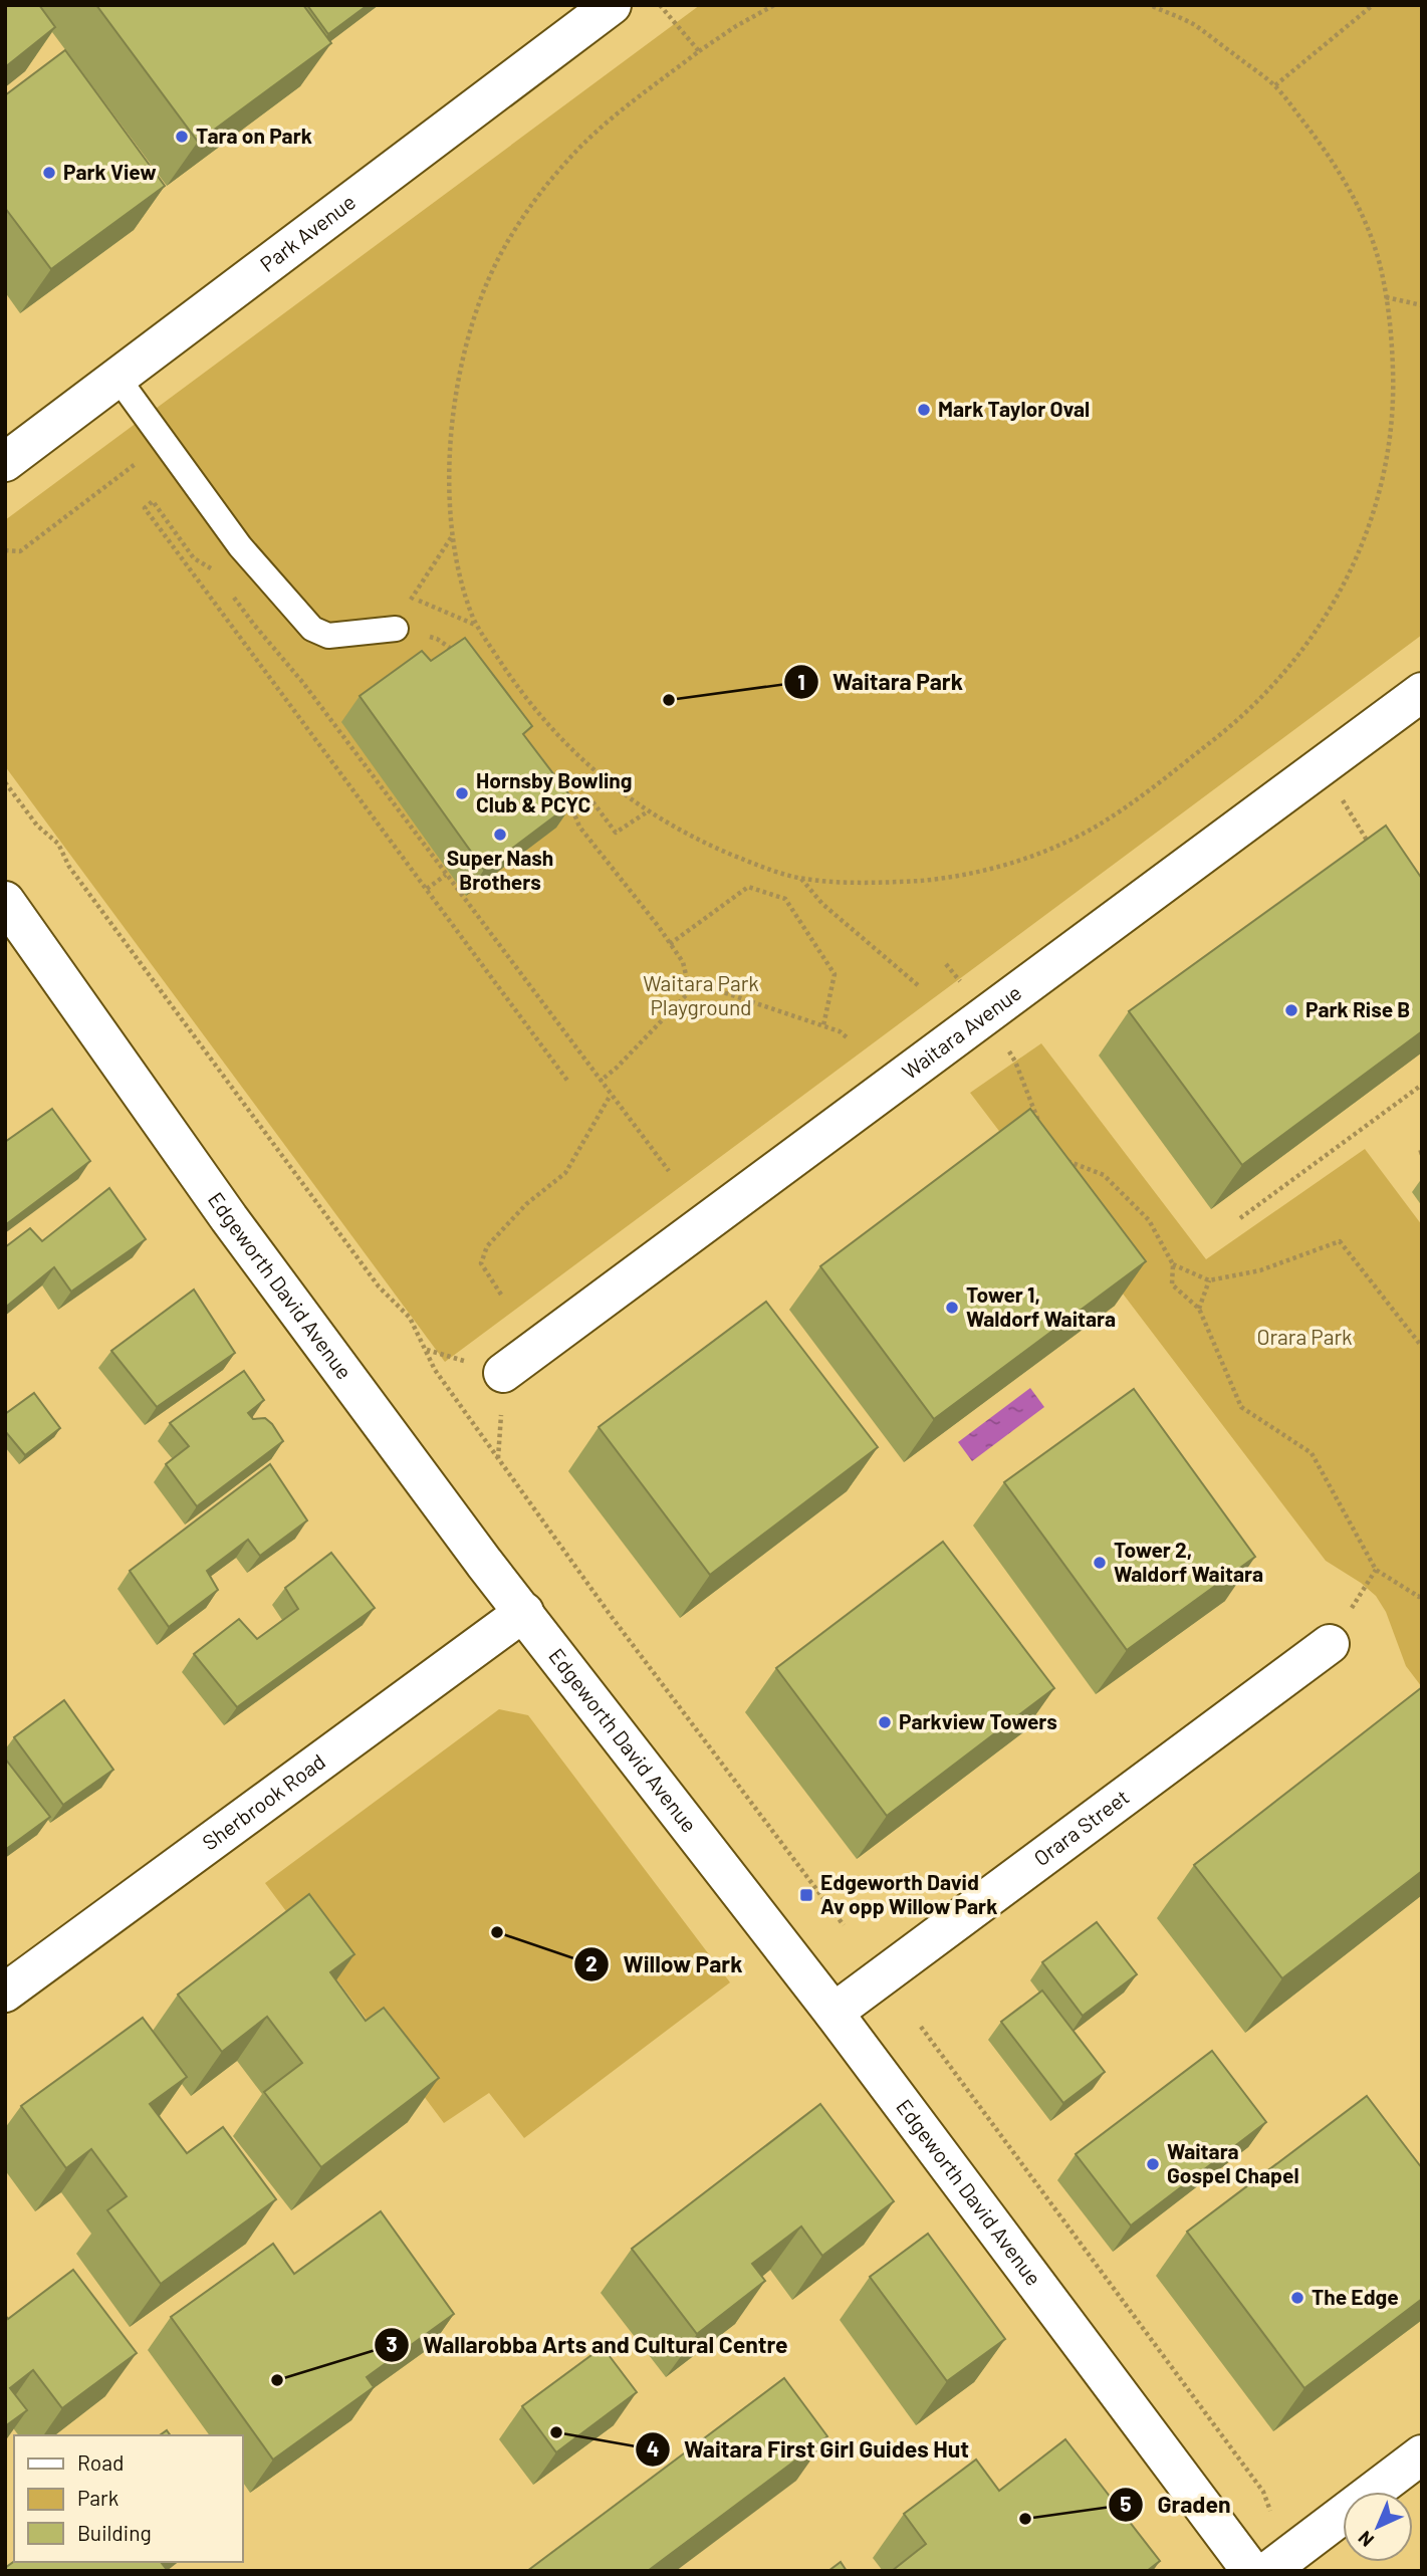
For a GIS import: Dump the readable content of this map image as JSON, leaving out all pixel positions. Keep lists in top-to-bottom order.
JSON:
{
  "streets": {
    "main road": [
      "Park Avenue",
      "Waitara Avenue",
      "Edgeworth David Avenue",
      "Sherbrook Road",
      "Orara Street"
    ]
  },
  "crossings": [
    ["Edgeworth David Avenue", "Sherbrook Road"],
    ["Edgeworth David Avenue", "Orara Street"]
  ],
  "parks": ["Waitara Park Playground", "Orara Park"],
  "places": {
    "other": [
      "Tara on Park",
      "Park View",
      "Mark Taylor Oval",
      "Waitara Park",
      "Hornsby Bowling Club & PCYC",
      "Super Nash Brothers",
      "Park Rise B",
      "Tower 1, Waldorf Waitara",
      "Tower 2, Waldorf Waitara",
      "Parkview Towers",
      "Willow Park",
      "Waitara Gospel Chapel",
      "The Edge",
      "Wallarobba Arts and Cultural Centre",
      "Waitara First Girl Guides Hut",
      "Graden"
    ],
    "transit": ["Edgeworth David Av opp Willow Park"]
  },
  "legend": ["Road", "Park", "Building"],
  "north": "bottom left"
}
